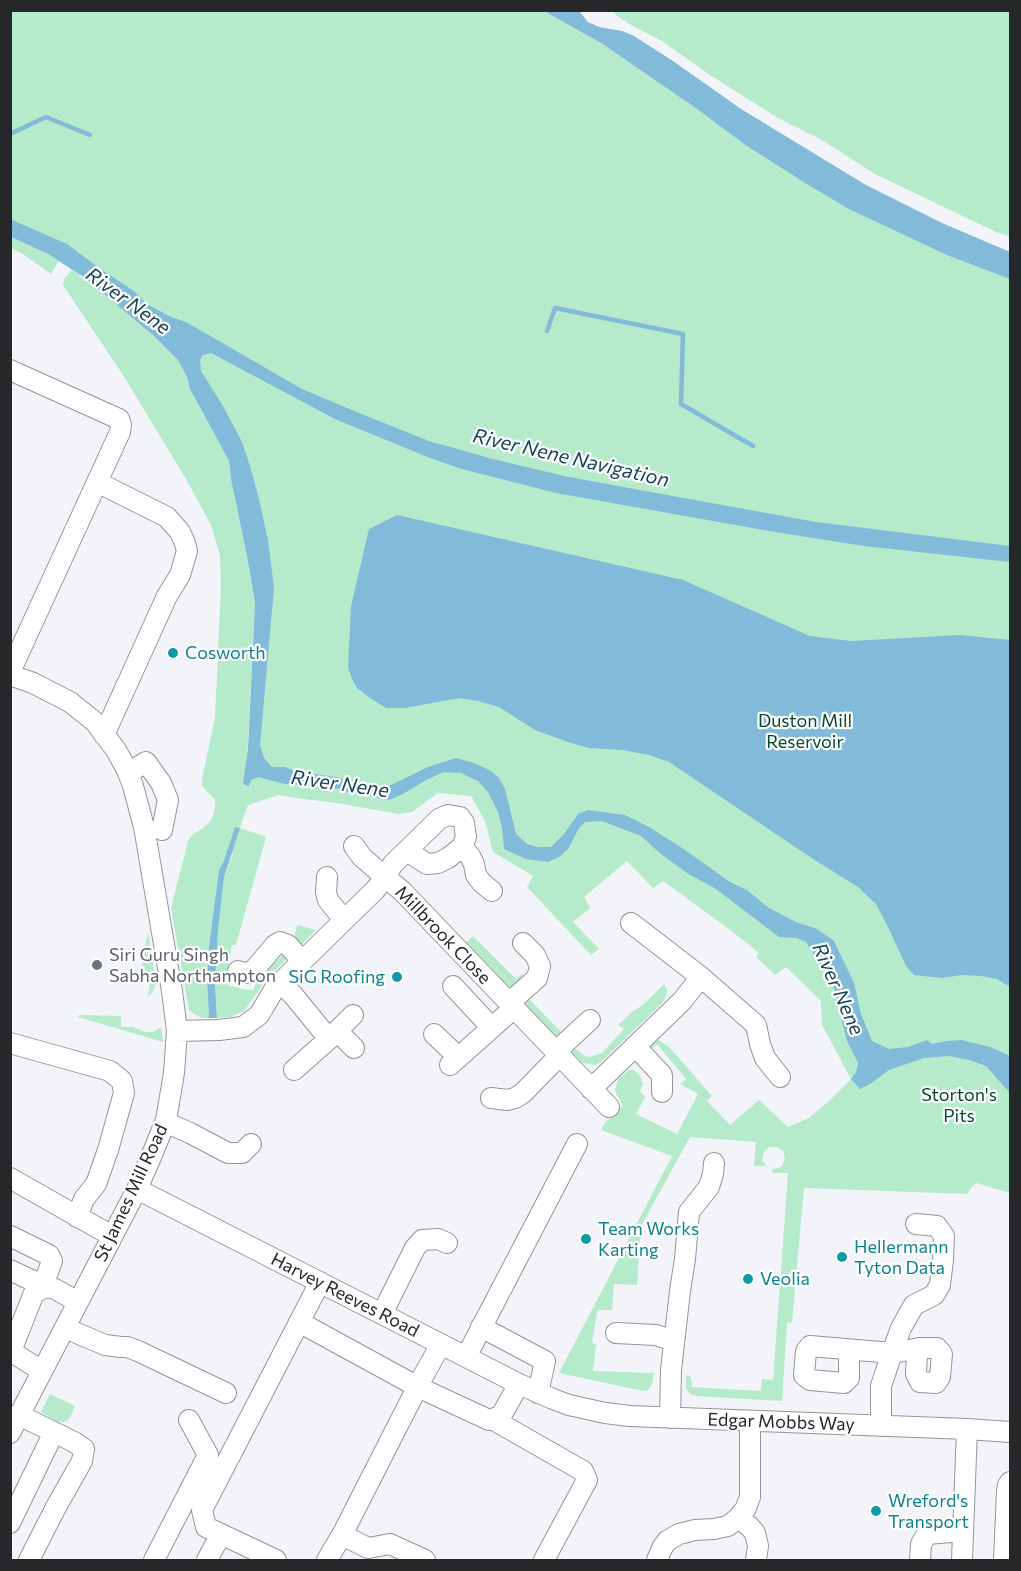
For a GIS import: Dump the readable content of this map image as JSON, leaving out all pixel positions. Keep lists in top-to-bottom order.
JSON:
{
  "streets": {
    "street": [
      "Millbrook Close",
      "St James Mill Road",
      "Harvey Reeves Road",
      "Edgar Mobbs Way"
    ]
  },
  "crossings": [
    ["Millbrook Close", "St James Mill Road"],
    ["St James Mill Road", "Harvey Reeves Road"],
    ["Harvey Reeves Road", "Edgar Mobbs Way"]
  ],
  "water": ["River Nene", "River Nene Navigation"],
  "parks": ["Duston Mill Reservoir", "Storton's Pits"],
  "places": [
    "Cosworth",
    "Siri Guru Singh Sabha Northampton",
    "SiG Roofing",
    "Team Works Karting",
    "Hellermann Tyton Data",
    "Veolia",
    "Wreford's Transport"
  ]
}
